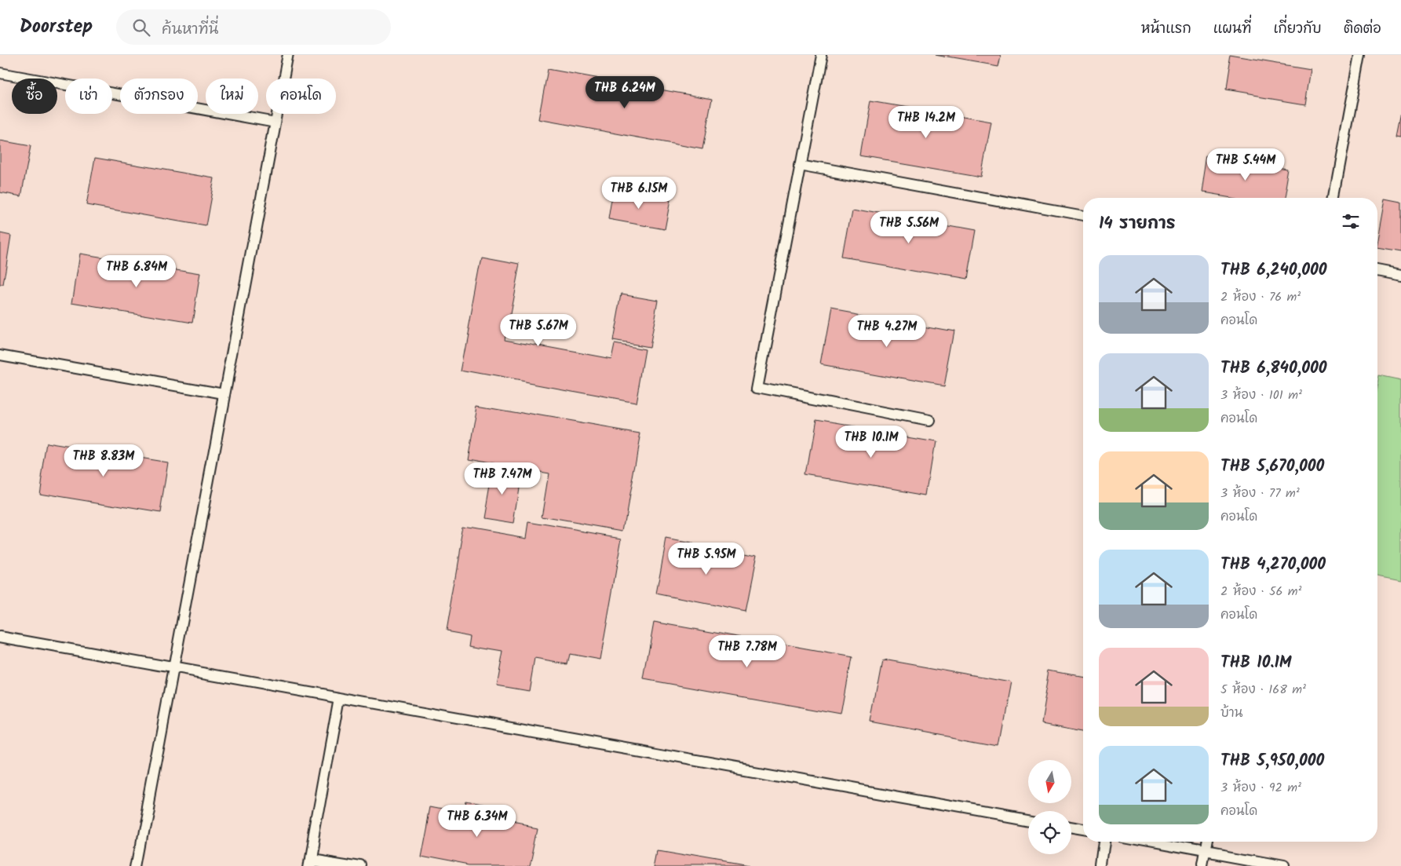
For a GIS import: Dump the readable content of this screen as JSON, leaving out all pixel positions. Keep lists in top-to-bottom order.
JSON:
{
  "north": "bottom",
  "page": {
    "header": "Doorstep",
    "search": "ค้นหาที่นี่",
    "nav": [
      "หน้าแรก",
      "แผนที่",
      "เกี่ยวกับ",
      "ติดต่อ"
    ],
    "price": [
      "THB 6.24M",
      "THB 14.2M",
      "THB 5.44M",
      "THB 6.15M",
      "THB 5.56M",
      "THB 6.84M",
      "THB 5.67M",
      "THB 4.27M",
      "THB 10.1M",
      "THB 8.83M",
      "THB 7.47M",
      "THB 5.95M",
      "THB 7.78M",
      "THB 6.34M"
    ],
    "chip": [
      "ซื้อ",
      "เช่า",
      "ตัวกรอง",
      "ใหม่",
      "คอนโด"
    ],
    "heading": "14 รายการ",
    "list": [
      {
        "name": "THB 6,240,000",
        "note": "2 ห้อง · 76 m² · คอนโด"
      },
      {
        "name": "THB 6,840,000",
        "note": "3 ห้อง · 101 m² · คอนโด"
      },
      {
        "name": "THB 5,670,000",
        "note": "3 ห้อง · 77 m² · คอนโด"
      },
      {
        "name": "THB 4,270,000",
        "note": "2 ห้อง · 56 m² · คอนโด"
      },
      {
        "name": "THB 10.1M",
        "note": "5 ห้อง · 168 m² · บ้าน"
      },
      {
        "name": "THB 5,950,000",
        "note": "3 ห้อง · 92 m² · คอนโด"
      }
    ]
  }
}
